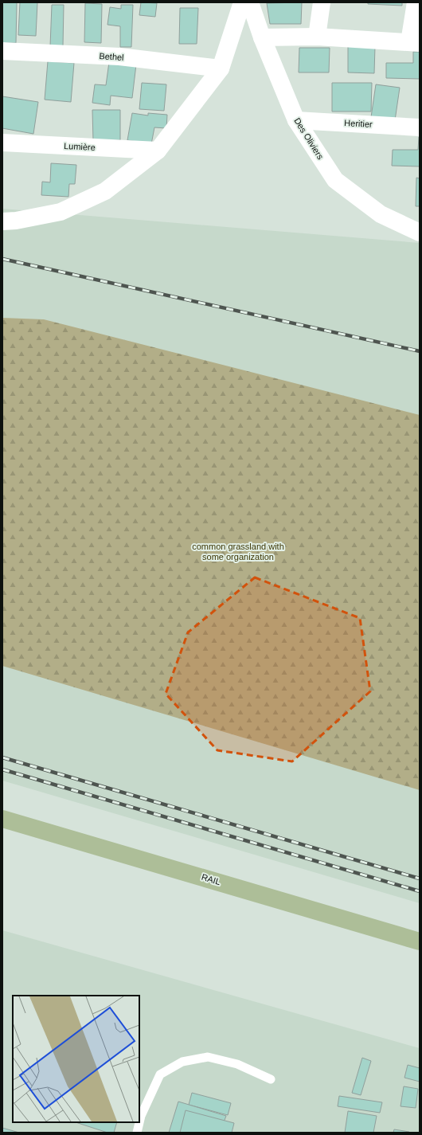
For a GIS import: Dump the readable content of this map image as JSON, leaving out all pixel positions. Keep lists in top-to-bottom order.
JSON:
{
  "streets": {
    "main road": ["RAIL"],
    "street": [
      "Bethel",
      "Heritier",
      "Des Oliviers",
      "Lumière"
    ]
  },
  "crossings": [
    ["Heritier", "Des Oliviers"]
  ],
  "parks": ["common grassland with some organization"]
}
